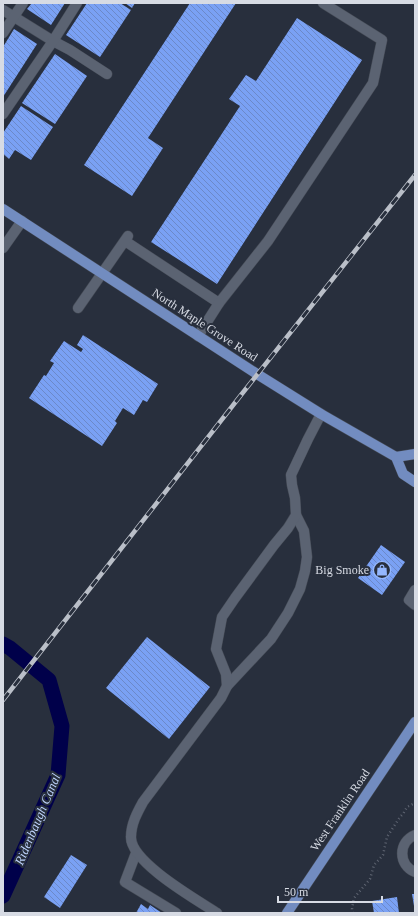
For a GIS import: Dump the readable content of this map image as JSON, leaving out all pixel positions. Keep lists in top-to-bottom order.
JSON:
{
  "streets": {
    "main road": ["North Maple Grove Road", "West Franklin Road"]
  },
  "water": ["Ridenbaugh Canal"],
  "places": {
    "shop": ["Big Smoke"]
  },
  "scale_bar": "50 m"
}
